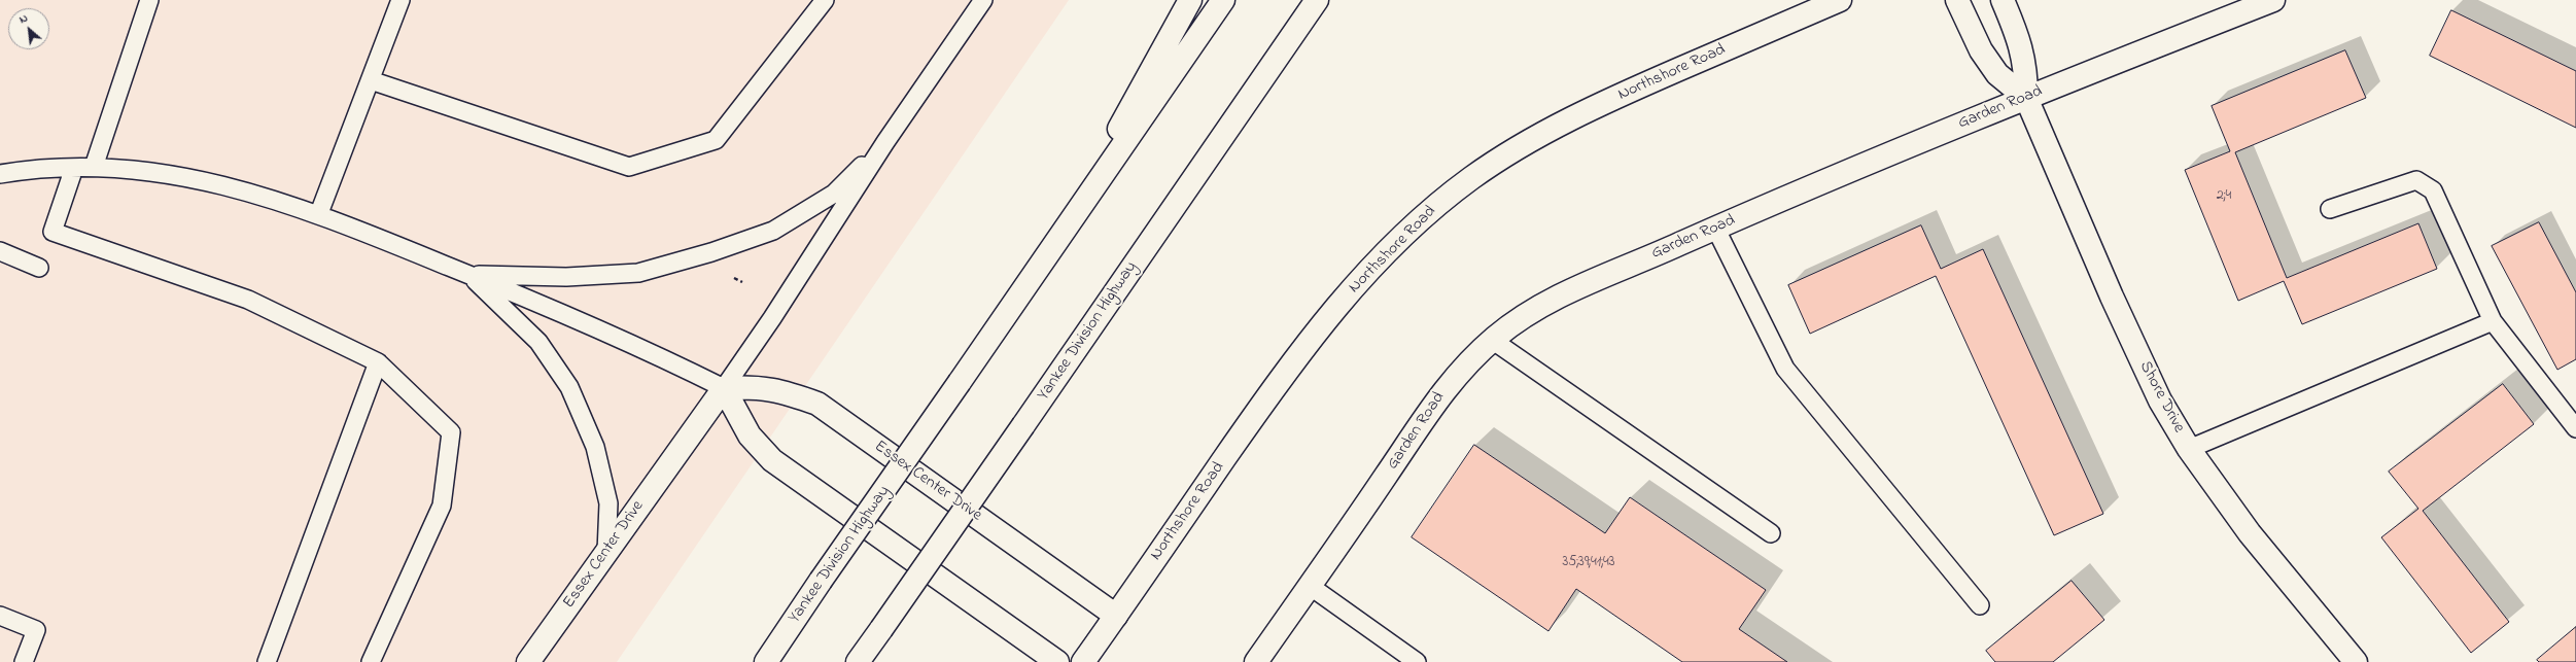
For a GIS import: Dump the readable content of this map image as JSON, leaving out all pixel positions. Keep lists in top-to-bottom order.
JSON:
{
  "streets": {
    "main road": [
      "Northshore Road",
      "Garden Road",
      "Yankee Division Highway",
      "Shore Drive",
      "Essex Center Drive"
    ]
  },
  "crossings": [
    ["Northshore Road", "Essex Center Drive"],
    ["Garden Road", "Shore Drive"]
  ],
  "house_numbers": ["2;4", "35;39;41;43"],
  "north": "top left"
}
